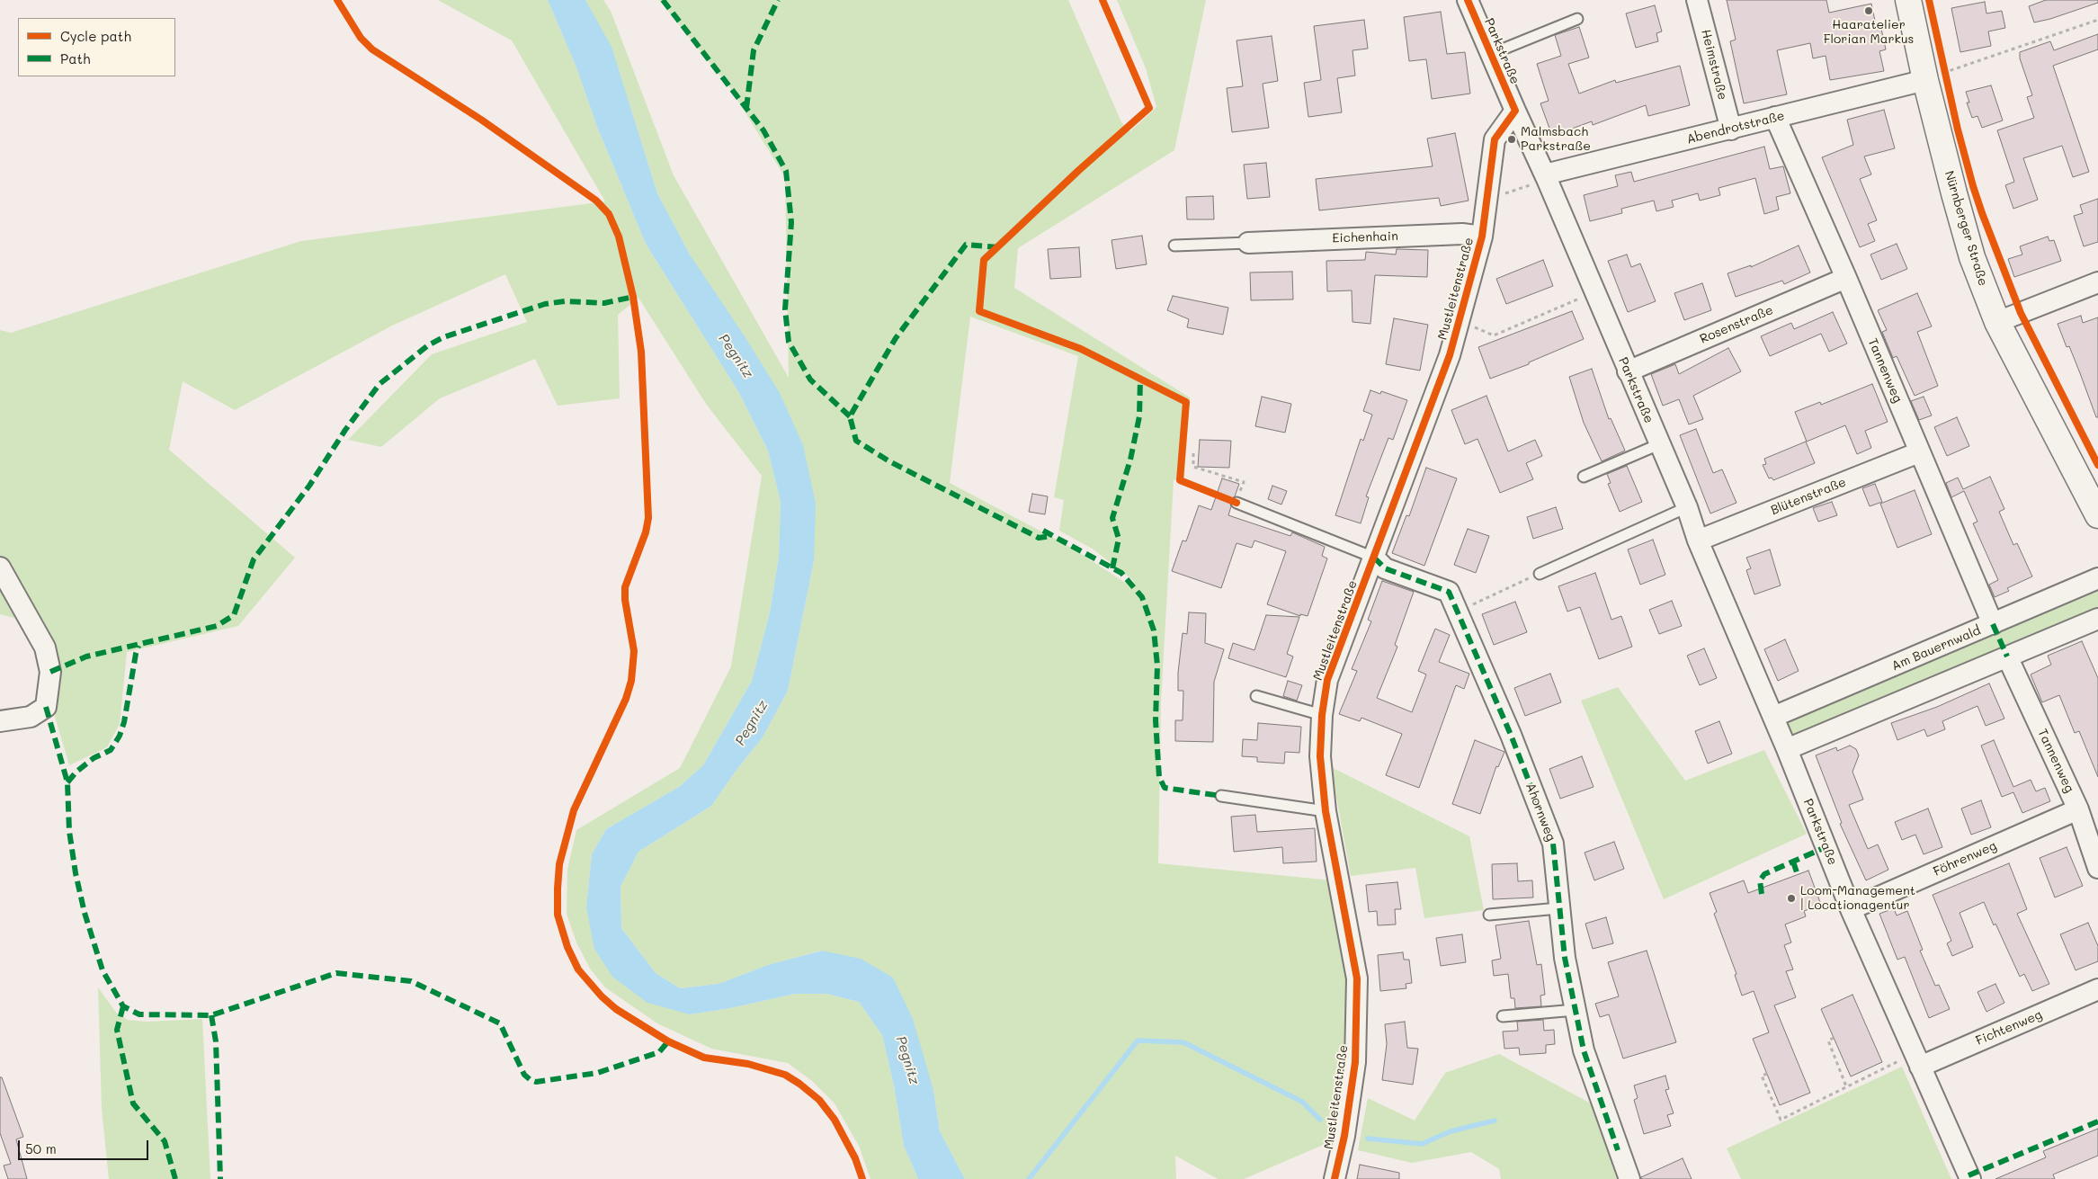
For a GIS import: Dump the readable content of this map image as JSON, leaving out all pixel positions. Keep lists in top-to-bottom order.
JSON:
{
  "streets": {
    "main road": ["Nürnberger Straße"],
    "street": [
      "Parkstraße",
      "Heimstraße",
      "Abendrotstraße",
      "Eichenhain",
      "Mustleitenstraße",
      "Rosenstraße",
      "Tannenweg",
      "Blütenstraße",
      "Am Bauernwald",
      "Ahornweg",
      "Föhrenweg",
      "Fichtenweg"
    ]
  },
  "crossings": [
    ["Parkstraße", "Abendrotstraße"],
    ["Parkstraße", "Mustleitenstraße"],
    ["Parkstraße", "Rosenstraße"],
    ["Parkstraße", "Blütenstraße"],
    ["Parkstraße", "Am Bauernwald"],
    ["Parkstraße", "Föhrenweg"],
    ["Parkstraße", "Fichtenweg"],
    ["Heimstraße", "Abendrotstraße"],
    ["Abendrotstraße", "Nürnberger Straße"],
    ["Abendrotstraße", "Tannenweg"],
    ["Eichenhain", "Mustleitenstraße"],
    ["Mustleitenstraße", "Ahornweg"],
    ["Rosenstraße", "Tannenweg"],
    ["Tannenweg", "Blütenstraße"],
    ["Tannenweg", "Am Bauernwald"],
    ["Tannenweg", "Föhrenweg"]
  ],
  "water": ["Pegnitz"],
  "places": ["Haaratelier Florian Markus", "Malmsbach Parkstraße", "Loom-Management | Locationagentur"],
  "legend": ["Cycle path", "Path"],
  "scale_bar": "50 m"
}
